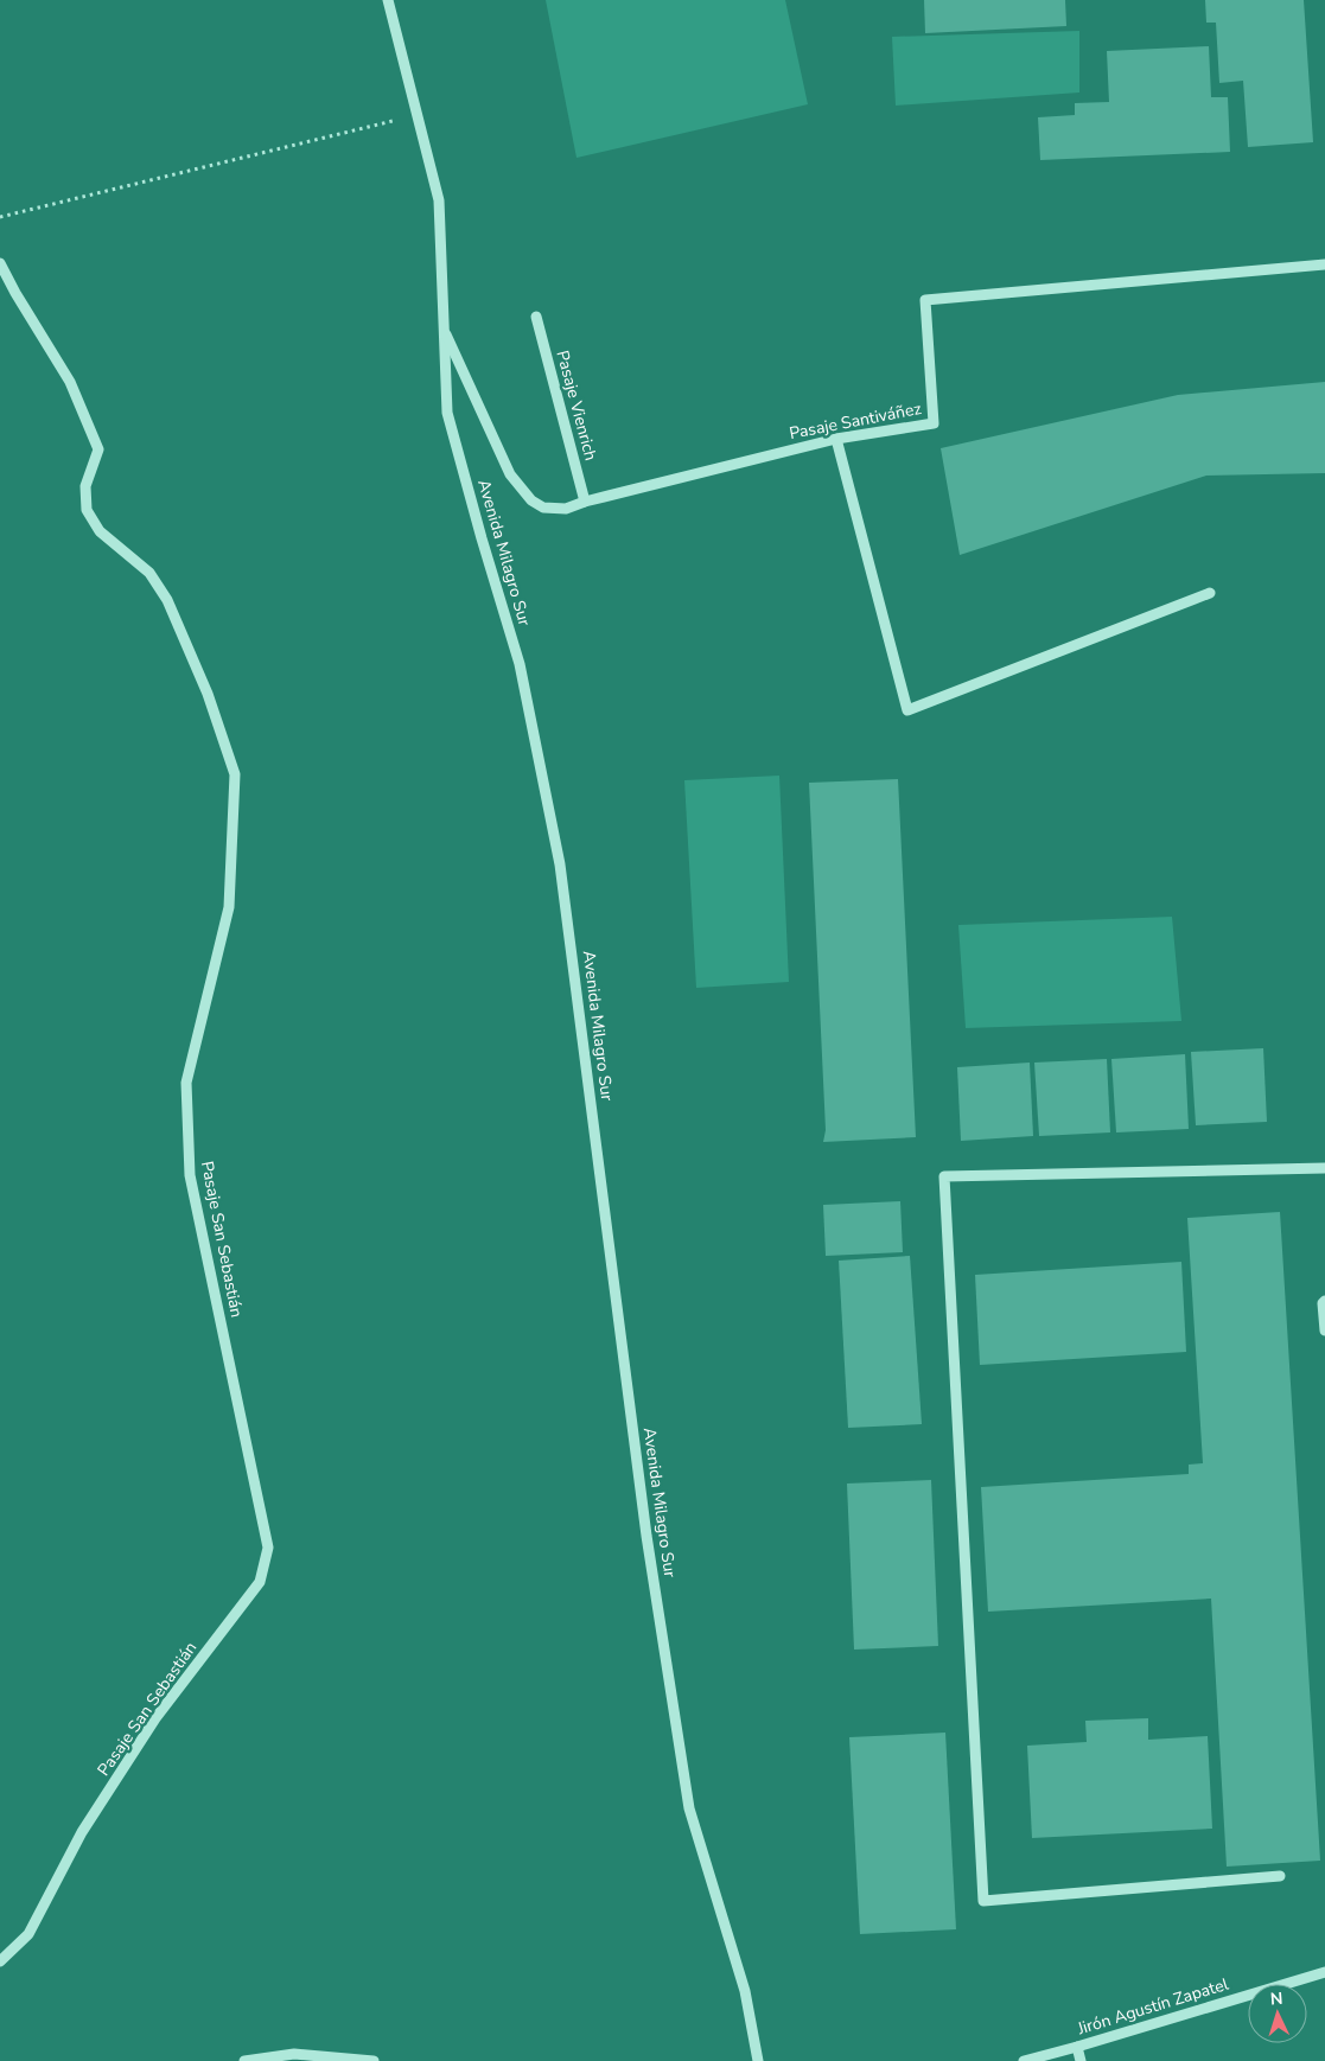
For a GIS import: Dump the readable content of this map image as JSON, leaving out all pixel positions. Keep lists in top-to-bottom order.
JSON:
{
  "streets": {
    "street": [
      "Pasaje Vienrich",
      "Pasaje Santiváñez",
      "Avenida Milagro Sur",
      "Pasaje San Sebastián",
      "Jirón Agustín Zapatel"
    ]
  },
  "crossings": [
    ["Pasaje Vienrich", "Pasaje Santiváñez"],
    ["Pasaje Santiváñez", "Avenida Milagro Sur"]
  ],
  "north": "top"
}
